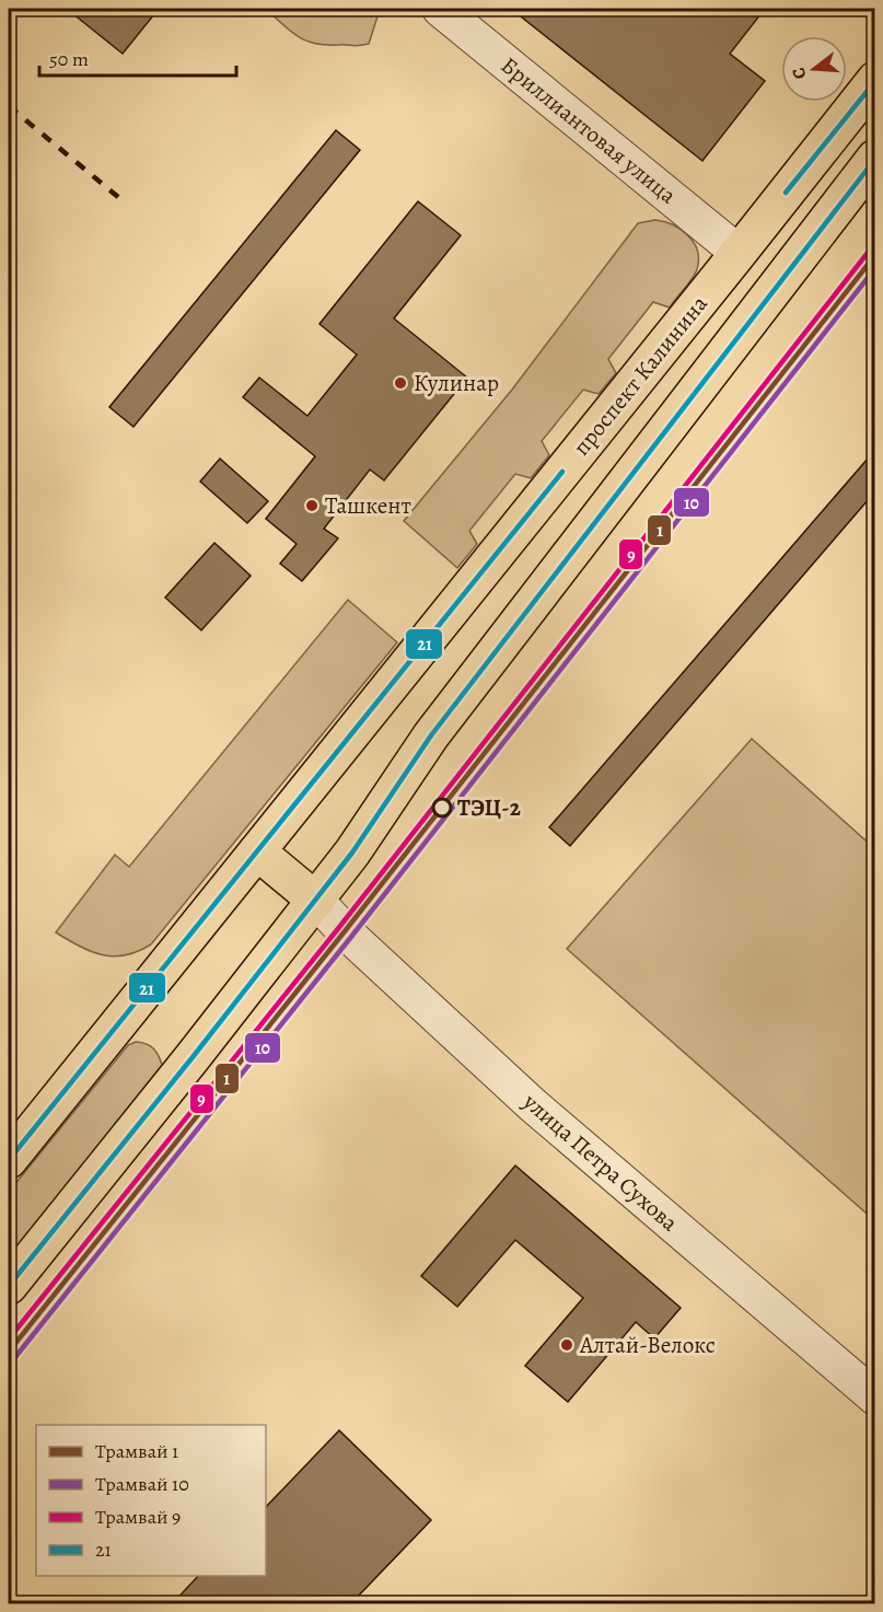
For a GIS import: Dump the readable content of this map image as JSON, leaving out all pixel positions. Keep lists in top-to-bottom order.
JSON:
{
  "streets": {
    "main road": ["проспект Калинина"],
    "street": ["Бриллиантовая улица", "улица Петра Сухова"]
  },
  "crossings": [
    ["Бриллиантовая улица", "проспект Калинина"]
  ],
  "places": [
    "Кулинар",
    "Ташкент",
    "ТЭЦ-2",
    "Алтай-Велокс"
  ],
  "lines": [
    "transit line 21",
    "tram line 9",
    "tram line 1",
    "tram line 10"
  ],
  "legend": [
    "Трамвай 1",
    "Трамвай 10",
    "Трамвай 9",
    "21"
  ],
  "scale_bar": "50 m",
  "north": "left"
}
